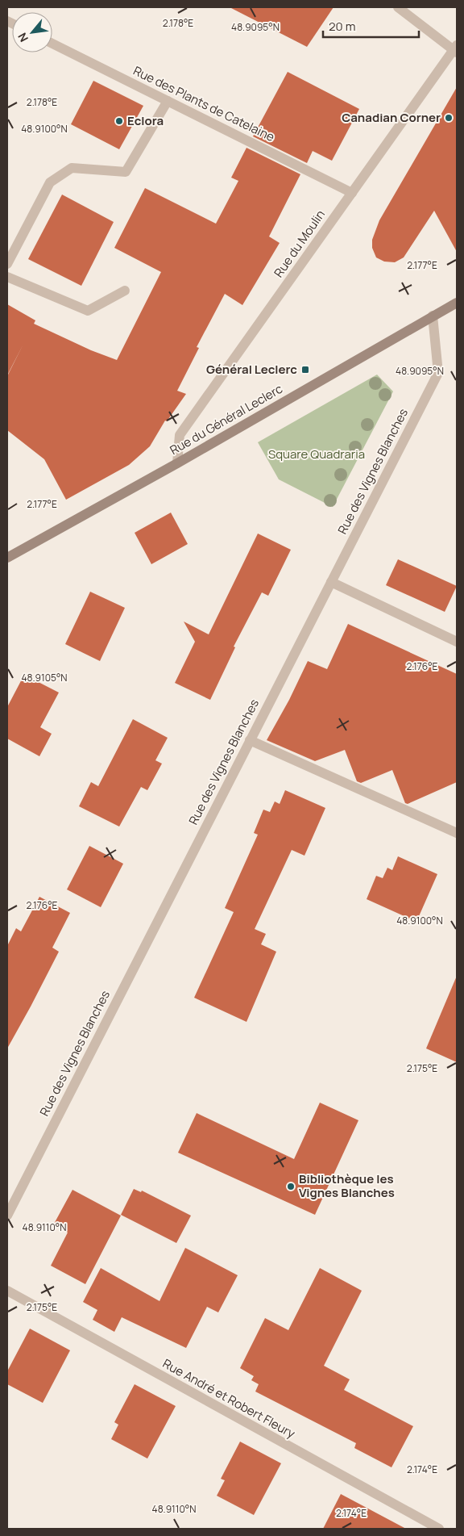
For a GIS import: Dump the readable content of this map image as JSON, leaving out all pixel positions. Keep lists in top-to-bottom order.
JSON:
{
  "streets": {
    "street": [
      "Rue des Plants de Catelaine",
      "Rue du Moulin",
      "Rue du Général Leclerc",
      "Rue des Vignes Blanches",
      "Rue André et Robert Fleury"
    ]
  },
  "crossings": [
    ["Rue des Plants de Catelaine", "Rue du Moulin"],
    ["Rue du Moulin", "Rue du Général Leclerc"],
    ["Rue du Général Leclerc", "Rue des Vignes Blanches"]
  ],
  "parks": ["Square Quadraria"],
  "places": {
    "other": ["Canadian Corner", "Eclora", "Bibliothèque les Vignes Blanches"],
    "transit": ["Général Leclerc"]
  },
  "scale_bar": "20 m",
  "north": "bottom left",
  "coordinates": [
    "2.178°E",
    "48.9095°N",
    "48.9100°N",
    "2.177°E",
    "2.176°E",
    "48.9105°N",
    "2.175°E",
    "48.9110°N",
    "2.174°E"
  ]
}
